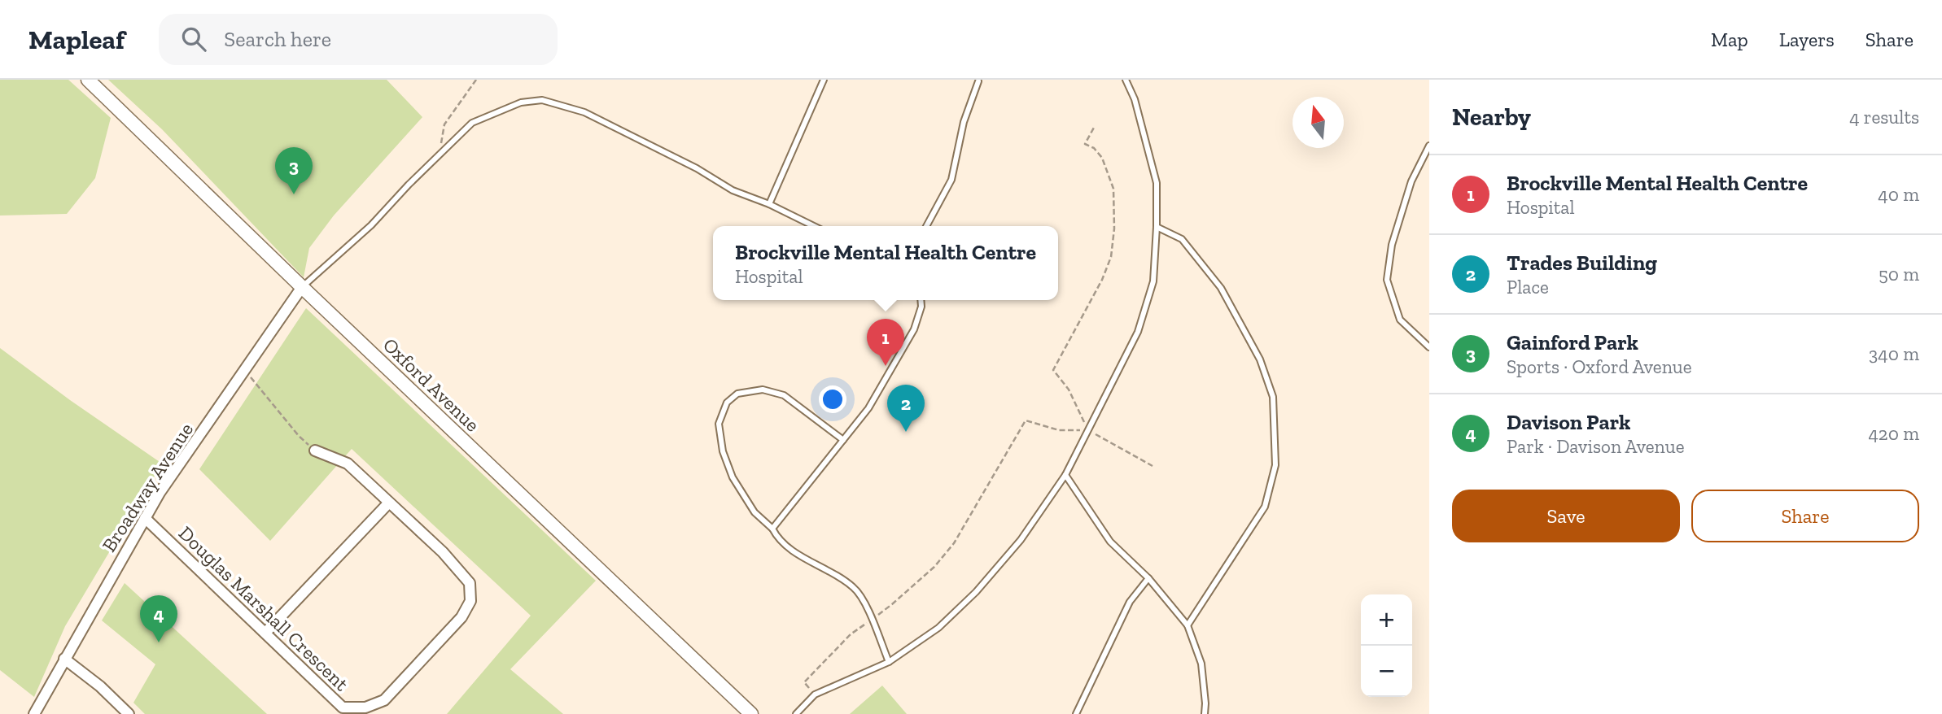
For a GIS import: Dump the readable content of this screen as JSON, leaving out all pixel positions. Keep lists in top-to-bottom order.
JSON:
{
  "streets": {
    "street": ["Oxford Avenue", "Broadway Avenue", "Douglas Marshall Crescent"]
  },
  "crossings": [
    ["Oxford Avenue", "Broadway Avenue"],
    ["Broadway Avenue", "Douglas Marshall Crescent"]
  ],
  "north": "top",
  "page": {
    "header": "Mapleaf",
    "search": "Search here",
    "nav": ["Map", "Layers", "Share"],
    "heading": ["Nearby", "4 results"],
    "pins": [
      "3",
      "1",
      "2",
      "4"
    ],
    "list": [
      {
        "mark": "1",
        "name": "Brockville Mental Health Centre",
        "note": "Hospital",
        "value": "40 m"
      },
      {
        "mark": "2",
        "name": "Trades Building",
        "note": "Place",
        "value": "50 m"
      },
      {
        "mark": "3",
        "name": "Gainford Park",
        "note": "Sports · Oxford Avenue",
        "value": "340 m"
      },
      {
        "mark": "4",
        "name": "Davison Park",
        "note": "Park · Davison Avenue",
        "value": "420 m"
      }
    ],
    "popup": ["Brockville Mental Health Centre", "Hospital"],
    "buttons": ["Save", "Share"],
    "map_buttons": ["+", "−"]
  }
}
